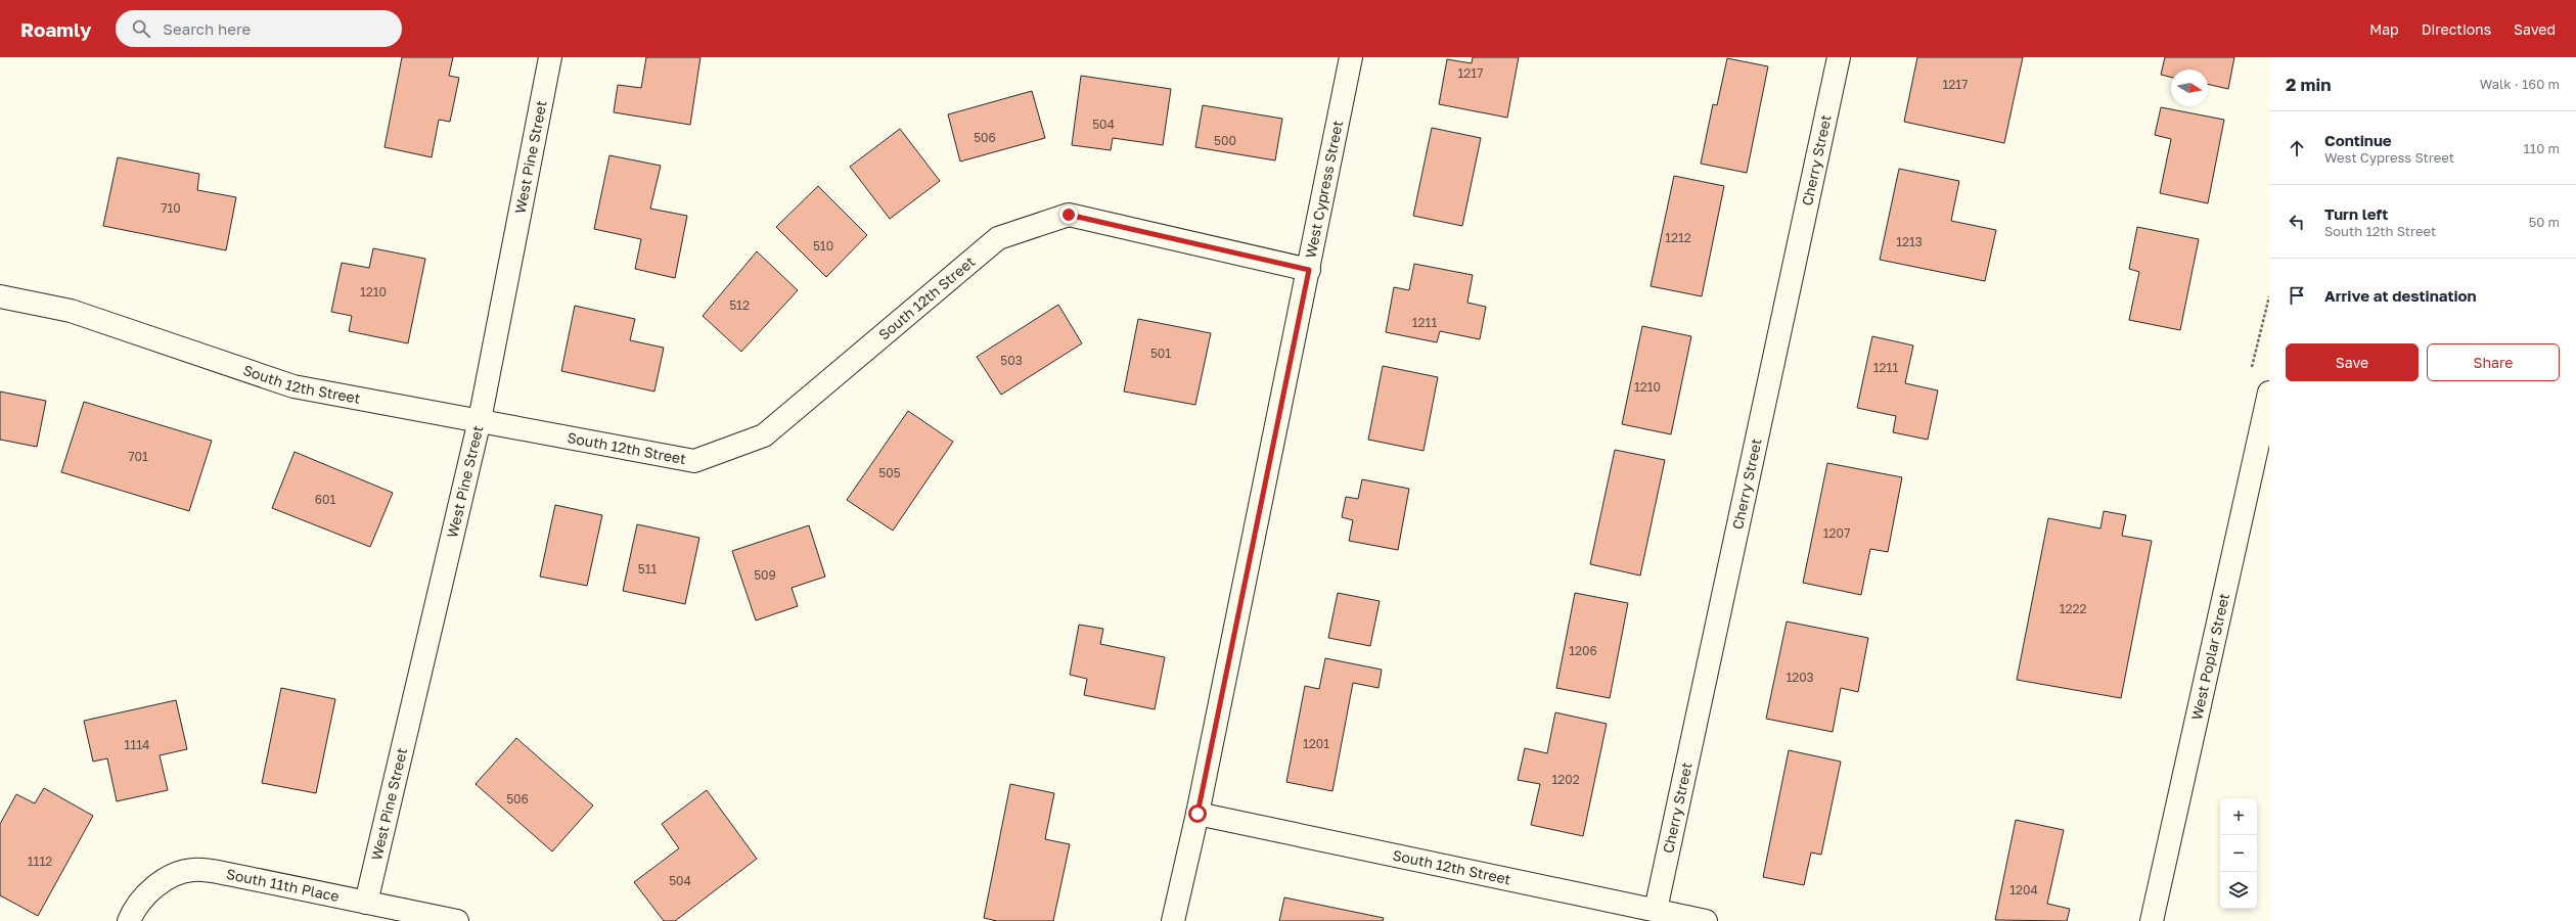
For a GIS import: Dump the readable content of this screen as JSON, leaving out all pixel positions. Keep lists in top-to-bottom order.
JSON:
{
  "streets": {
    "street": [
      "West Pine Street",
      "Cherry Street",
      "West Cypress Street",
      "South 12th Street",
      "West Poplar Street",
      "South 11th Place"
    ]
  },
  "crossings": [
    ["West Pine Street", "South 12th Street"],
    ["West Pine Street", "South 11th Place"],
    ["Cherry Street", "South 12th Street"],
    ["West Cypress Street", "South 12th Street"]
  ],
  "house_numbers": [
    "1217",
    "1217",
    "504",
    "506",
    "500",
    "710",
    "1212",
    "1213",
    "510",
    "1210",
    "512",
    "1211",
    "501",
    "503",
    "1211",
    "1210",
    "701",
    "505",
    "601",
    "1207",
    "511",
    "509",
    "1222",
    "1206",
    "1203",
    "1201",
    "1114",
    "1202",
    "506",
    "1112",
    "504",
    "1204"
  ],
  "north": "right",
  "page": {
    "header": "Roamly",
    "search": "Search here",
    "nav": ["Map", "Directions", "Saved"],
    "heading": ["2 min", "Walk · 160 m"],
    "list": [
      ["Continue", "West Cypress Street", "110 m"],
      ["Turn left", "South 12th Street", "50 m"],
      "Arrive at destination"
    ],
    "buttons": ["Save", "Share"],
    "map_buttons": ["+", "−"]
  }
}
